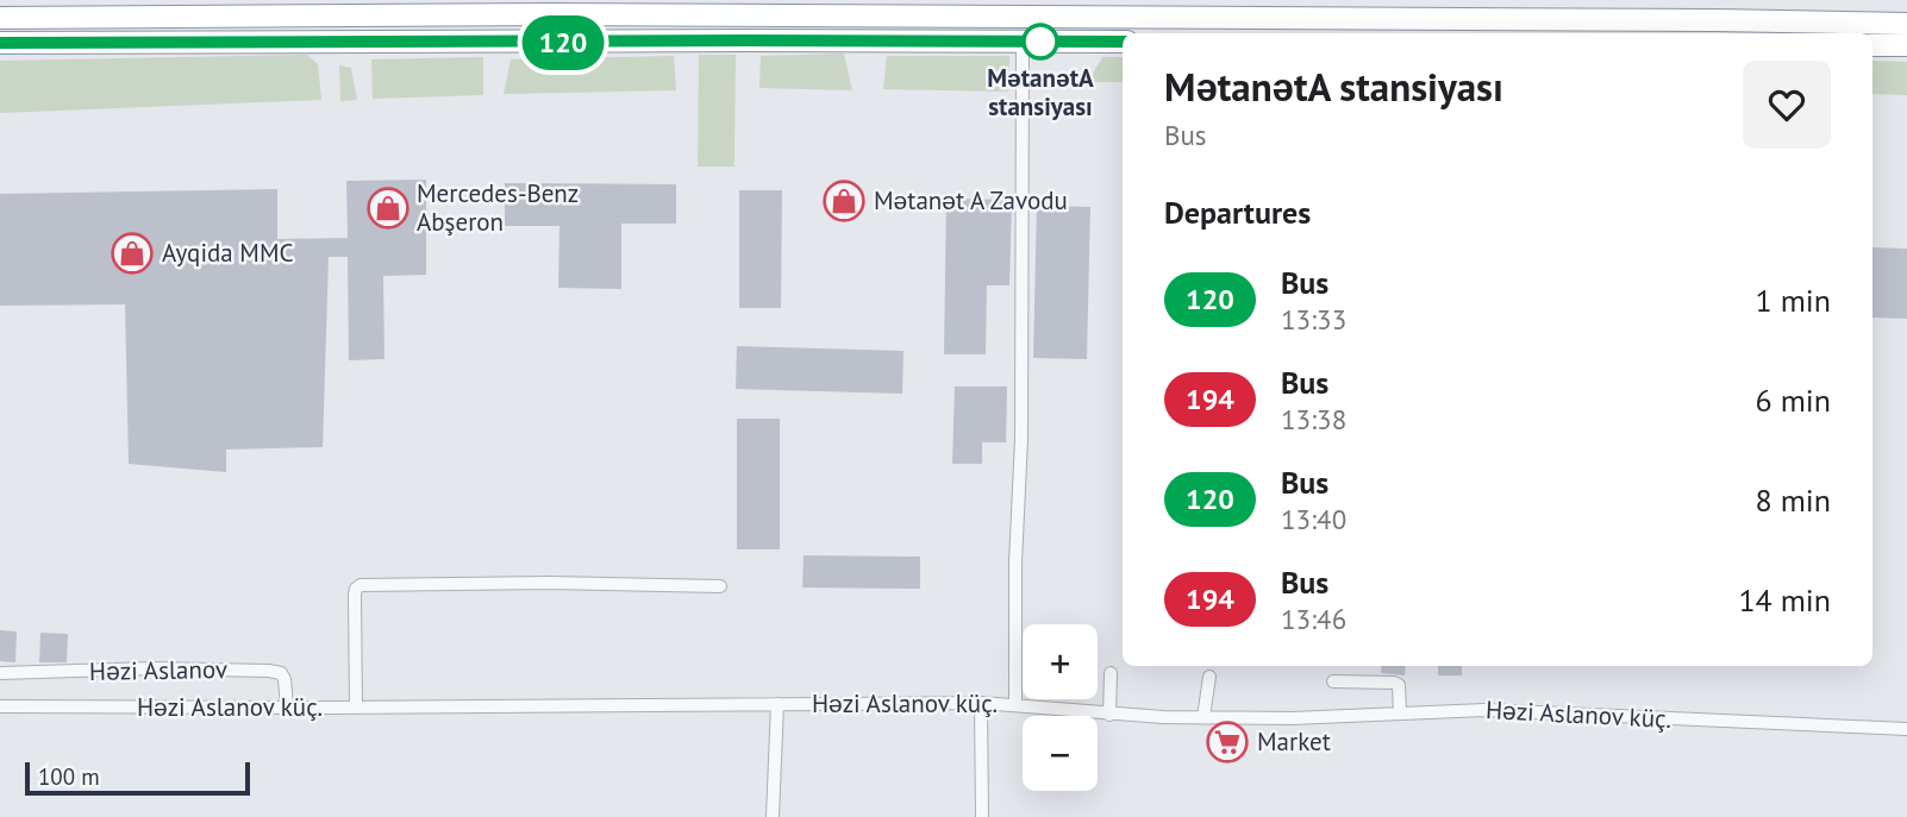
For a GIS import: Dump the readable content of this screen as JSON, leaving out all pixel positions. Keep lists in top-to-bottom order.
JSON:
{
  "streets": {
    "street": ["Həzi Aslanov", "Həzi Aslanov küç."]
  },
  "crossings": [
    ["Həzi Aslanov", "Həzi Aslanov küç."]
  ],
  "places": {
    "other": ["MətanətA stansiyası"],
    "shop": ["Mətanət A Zavodu", "Mercedes-Benz Abşeron", "Ayqida MMC"],
    "supermarket": ["Market"]
  },
  "lines": ["bus line 120"],
  "scale_bar": "100 m",
  "page": {
    "on_map": "120",
    "heading": [
      ["MətanətA stansiyası", "Bus"],
      "Departures"
    ],
    "list": [
      {
        "mark": "120",
        "name": "Bus",
        "note": "13:33",
        "value": "1 min"
      },
      {
        "mark": "194",
        "name": "Bus",
        "note": "13:38",
        "value": "6 min"
      },
      {
        "mark": "120",
        "name": "Bus",
        "note": "13:40",
        "value": "8 min"
      },
      {
        "mark": "194",
        "name": "Bus",
        "note": "13:46",
        "value": "14 min"
      }
    ],
    "map_buttons": ["+", "−"],
    "scale": "100 m"
  }
}
